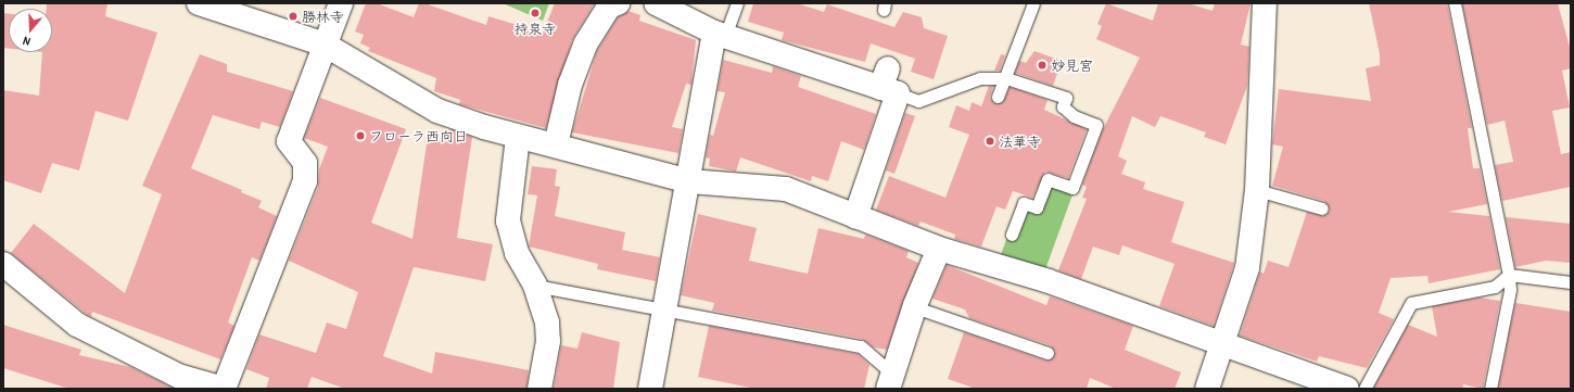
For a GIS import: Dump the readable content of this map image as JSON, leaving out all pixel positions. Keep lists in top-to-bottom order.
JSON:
{
  "places": [
    "持泉寺",
    "勝林寺",
    "妙見宮",
    "フローラ西向日",
    "法華寺"
  ],
  "north": "bottom"
}
